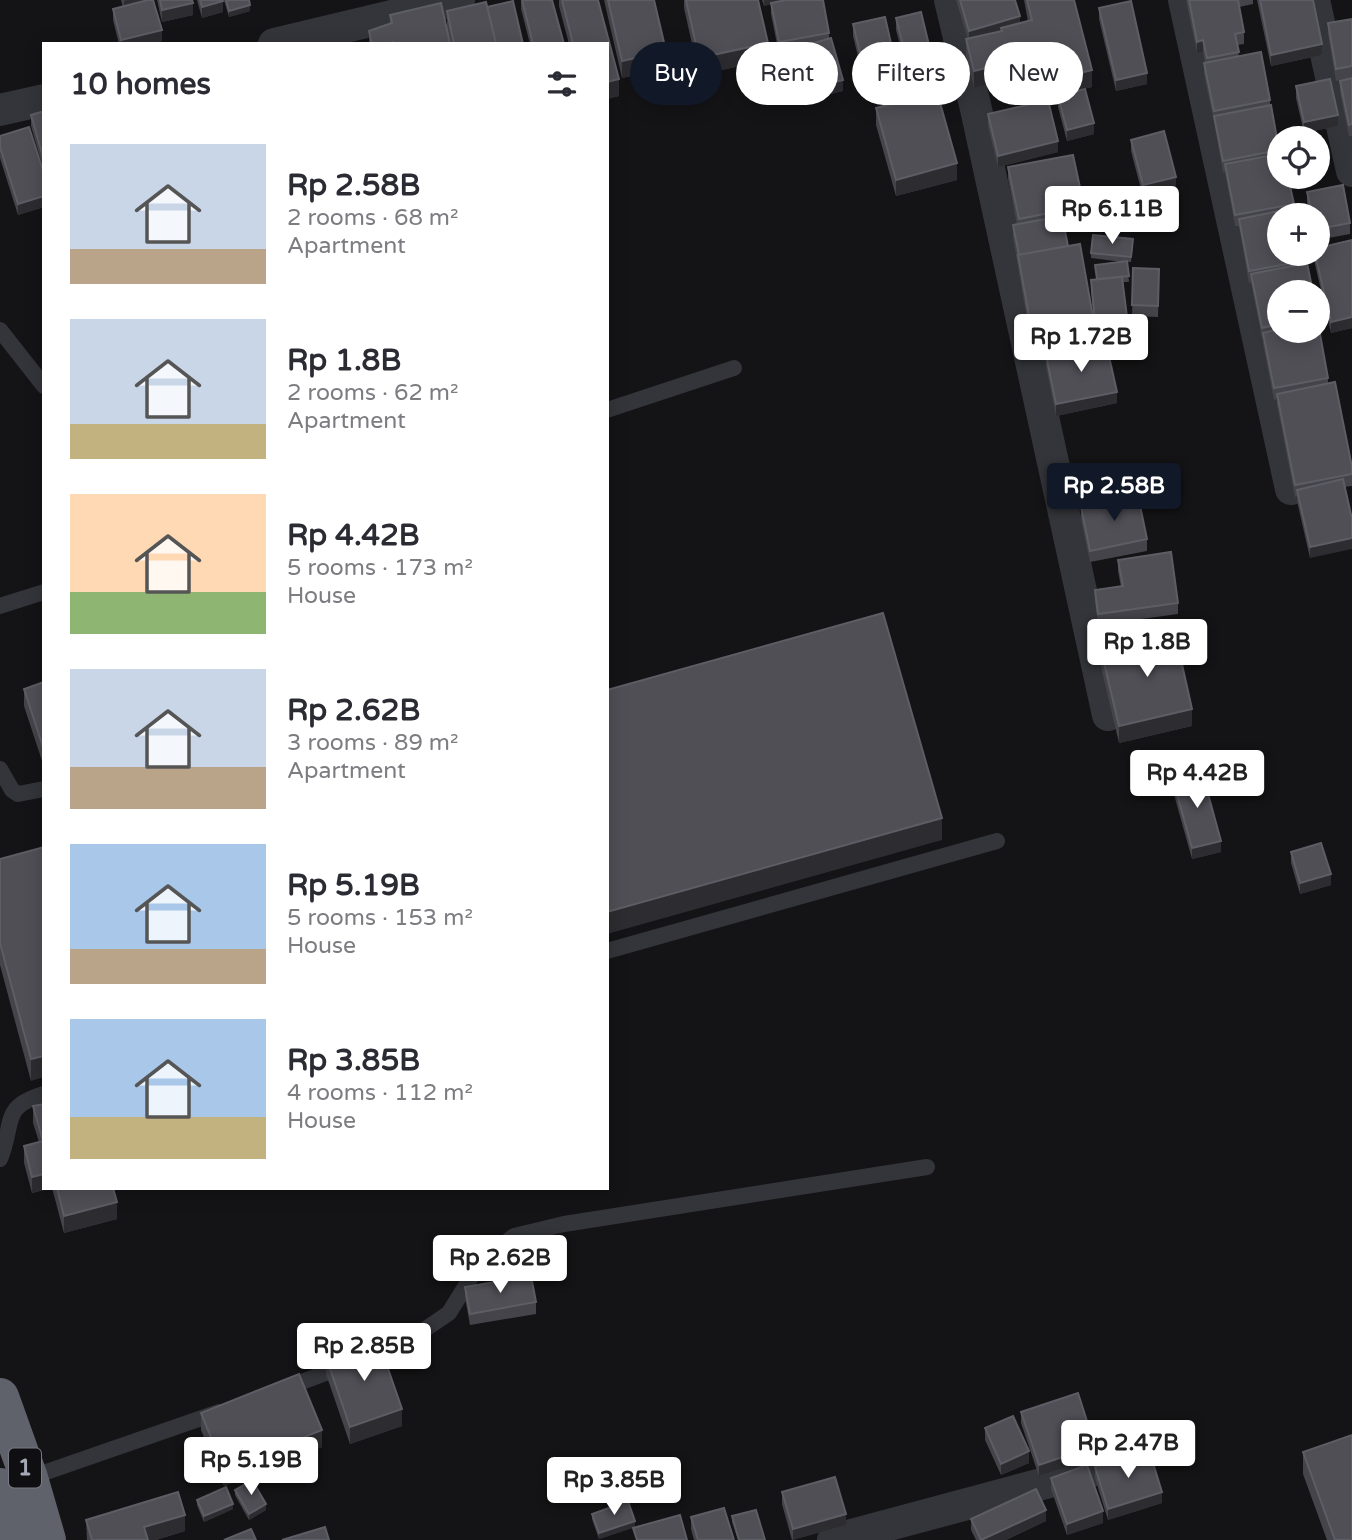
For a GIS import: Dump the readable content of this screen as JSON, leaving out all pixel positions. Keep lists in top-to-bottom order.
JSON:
{
  "streets": {
    "highway": ["1"]
  },
  "page": {
    "chip": [
      "Buy",
      "Rent",
      "Filters",
      "New"
    ],
    "heading": "10 homes",
    "map_buttons": ["+", "−"],
    "list": [
      {
        "name": "Rp 2.58B",
        "note": "2 rooms · 68 m² · Apartment"
      },
      {
        "name": "Rp 1.8B",
        "note": "2 rooms · 62 m² · Apartment"
      },
      {
        "name": "Rp 4.42B",
        "note": "5 rooms · 173 m² · House"
      },
      {
        "name": "Rp 2.62B",
        "note": "3 rooms · 89 m² · Apartment"
      },
      {
        "name": "Rp 5.19B",
        "note": "5 rooms · 153 m² · House"
      },
      {
        "name": "Rp 3.85B",
        "note": "4 rooms · 112 m² · House"
      }
    ],
    "price": [
      "Rp 6.11B",
      "Rp 1.72B",
      "Rp 2.58B",
      "Rp 1.8B",
      "Rp 4.42B",
      "Rp 2.62B",
      "Rp 2.85B",
      "Rp 2.47B",
      "Rp 5.19B",
      "Rp 3.85B"
    ]
  }
}
